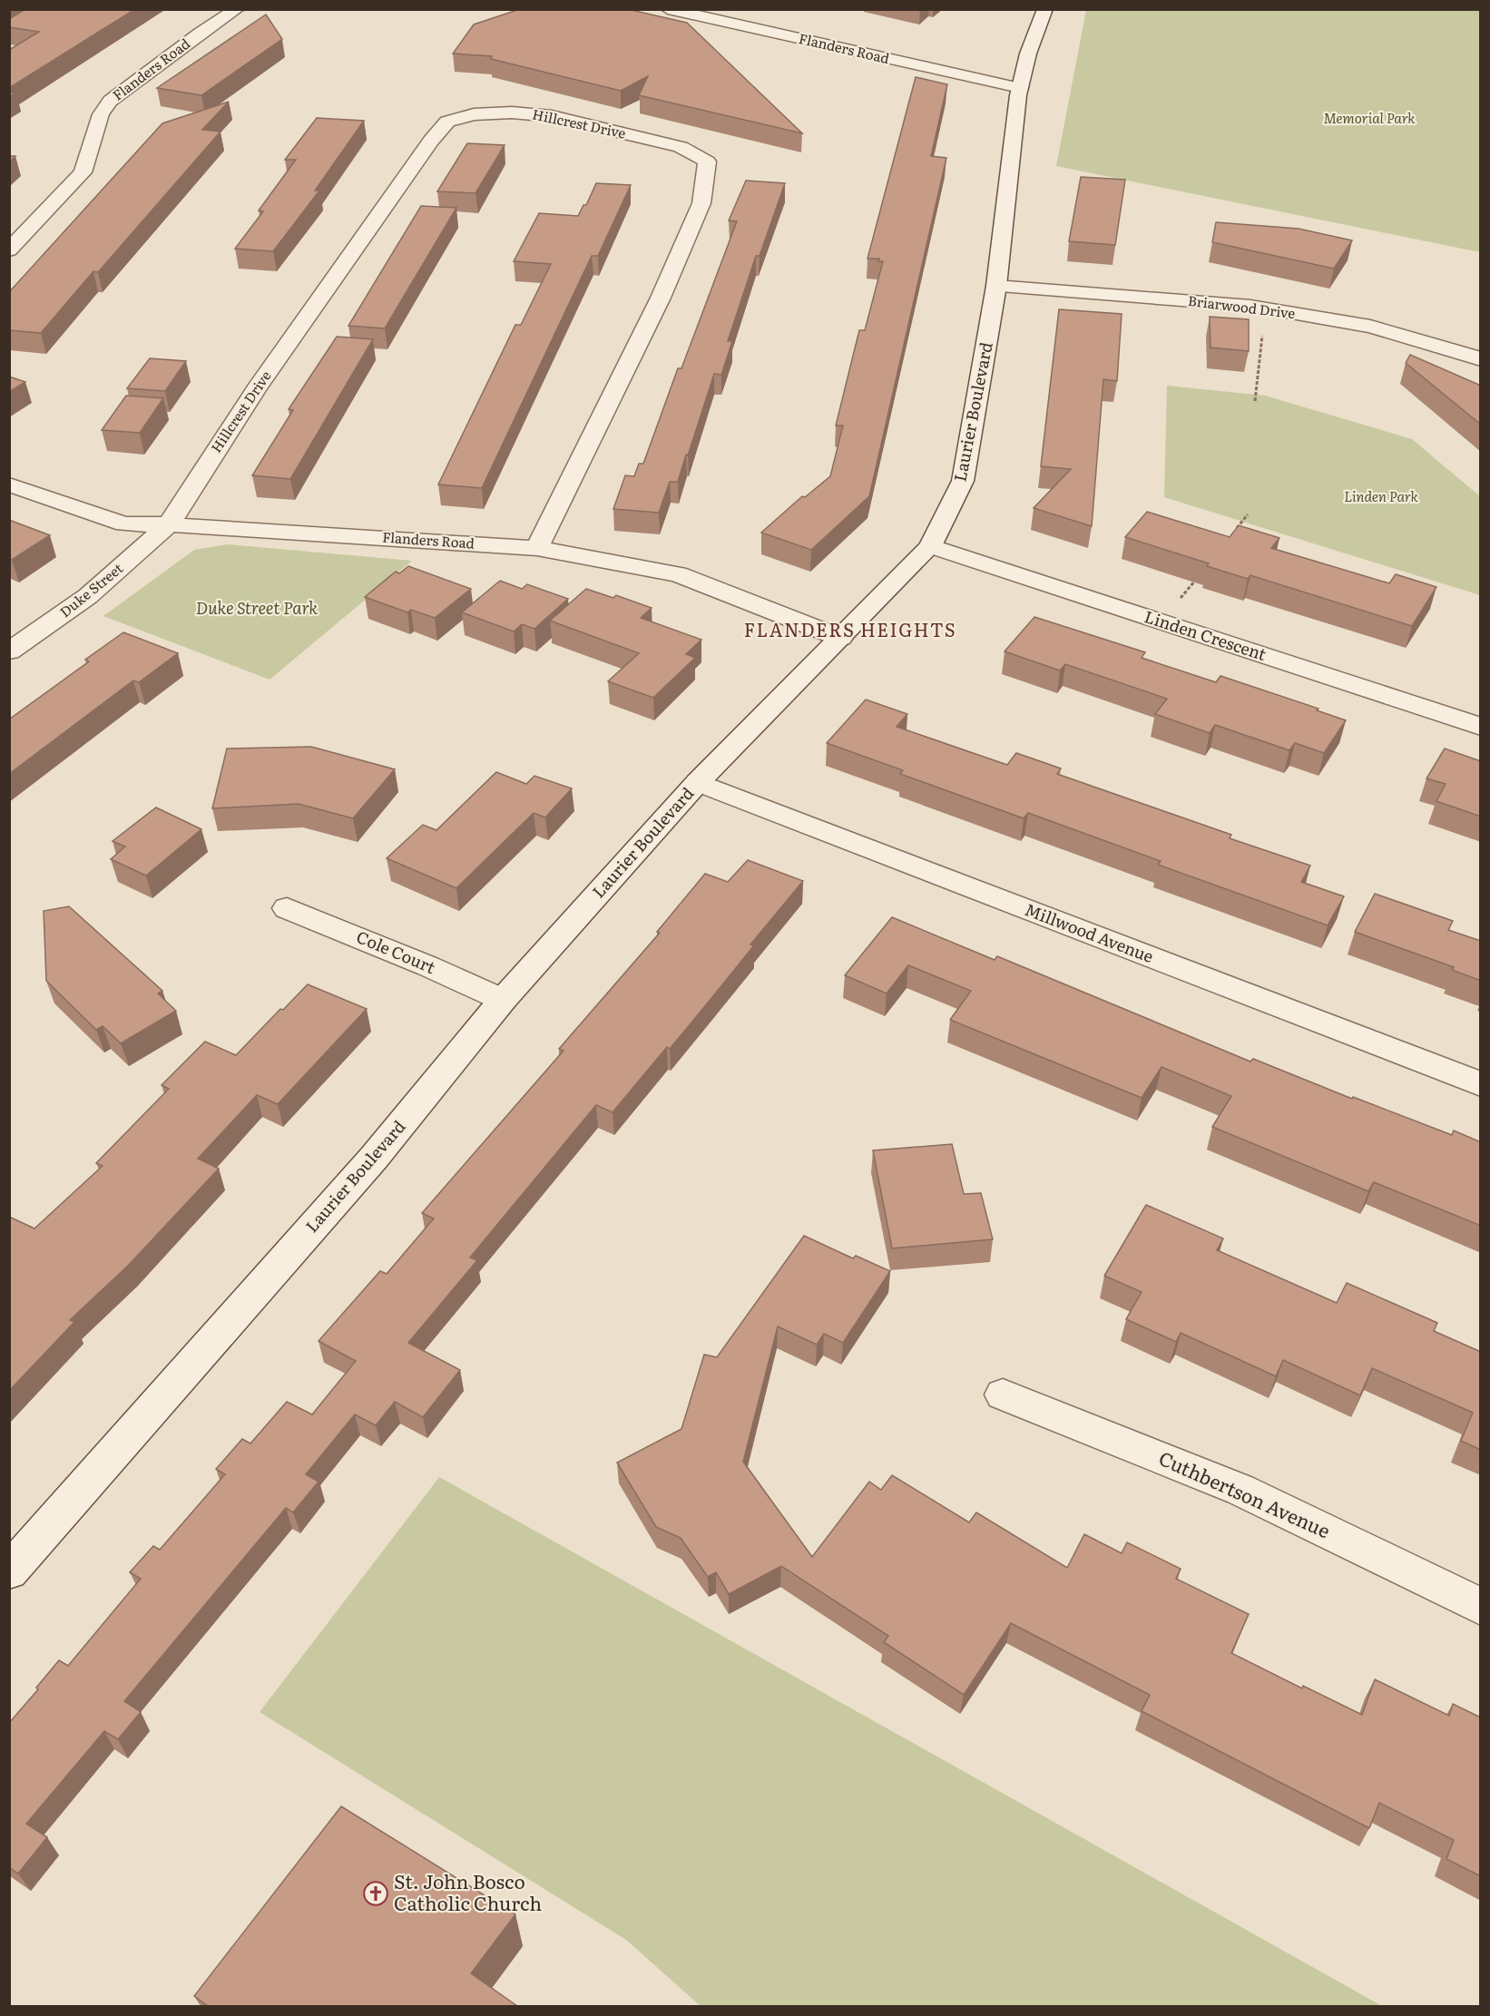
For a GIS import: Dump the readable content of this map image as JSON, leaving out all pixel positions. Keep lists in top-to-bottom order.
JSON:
{
  "streets": {
    "street": [
      "Flanders Road",
      "Hillcrest Drive",
      "Briarwood Drive",
      "Laurier Boulevard",
      "Duke Street",
      "Linden Crescent",
      "Millwood Avenue",
      "Cole Court",
      "Cuthbertson Avenue"
    ]
  },
  "crossings": [
    ["Flanders Road", "Hillcrest Drive"],
    ["Flanders Road", "Laurier Boulevard"],
    ["Flanders Road", "Duke Street"],
    ["Hillcrest Drive", "Duke Street"],
    ["Briarwood Drive", "Laurier Boulevard"],
    ["Laurier Boulevard", "Linden Crescent"],
    ["Laurier Boulevard", "Millwood Avenue"],
    ["Laurier Boulevard", "Cole Court"]
  ],
  "districts": ["FLANDERS HEIGHTS"],
  "parks": ["Memorial Park", "Linden Park", "Duke Street Park"],
  "places": {
    "church": ["St. John Bosco Catholic Church"]
  }
}
